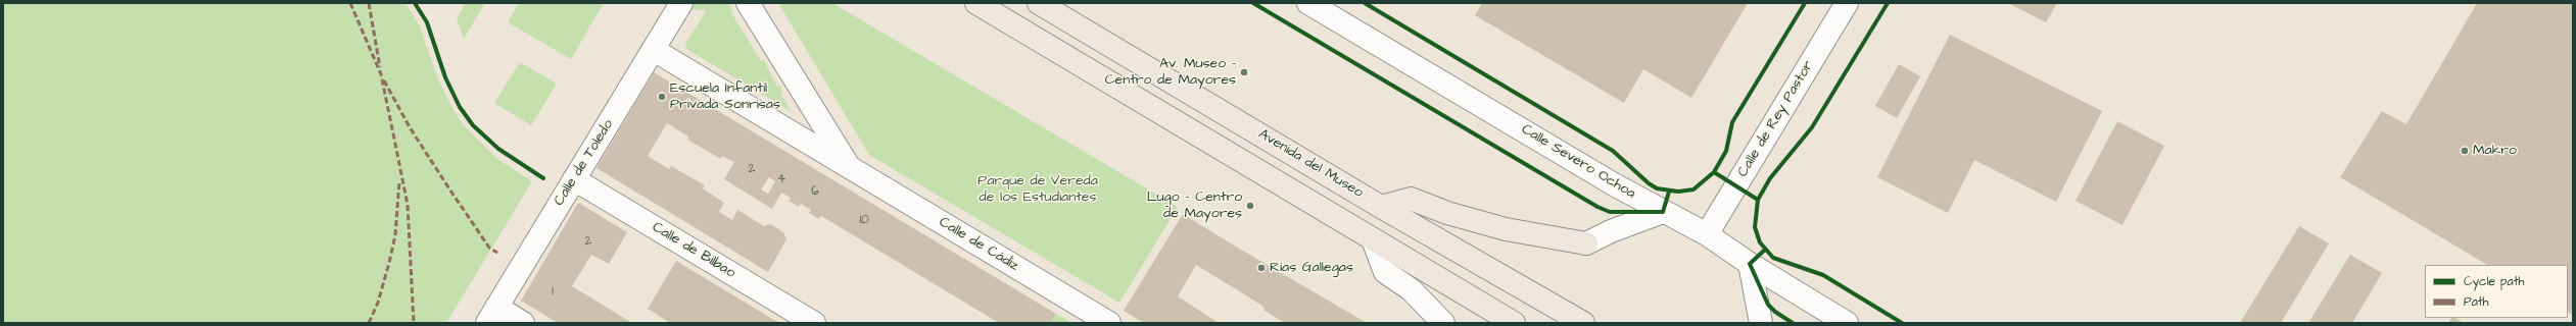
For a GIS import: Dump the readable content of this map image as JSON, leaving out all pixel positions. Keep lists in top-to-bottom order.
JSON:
{
  "streets": {
    "highway": ["Avenida del Museo"],
    "street": [
      "Calle de Rey Pastor",
      "Calle Severo Ochoa",
      "Calle de Toledo",
      "Calle de Cádiz",
      "Calle de Bilbao"
    ]
  },
  "crossings": [
    ["Calle de Rey Pastor", "Calle Severo Ochoa"],
    ["Calle de Toledo", "Calle de Cádiz"],
    ["Calle de Toledo", "Calle de Bilbao"]
  ],
  "parks": ["Parque de Vereda de los Estudiantes"],
  "places": [
    "Av. Museo - Centro de Mayores",
    "Escuela Infantil Privada Sonrisas",
    "Makro",
    "Lugo - Centro de Mayores",
    "Rías Gallegas"
  ],
  "house_numbers": [
    "2",
    "4",
    "6",
    "10",
    "2",
    "1"
  ],
  "legend": ["Cycle path", "Path"]
}
